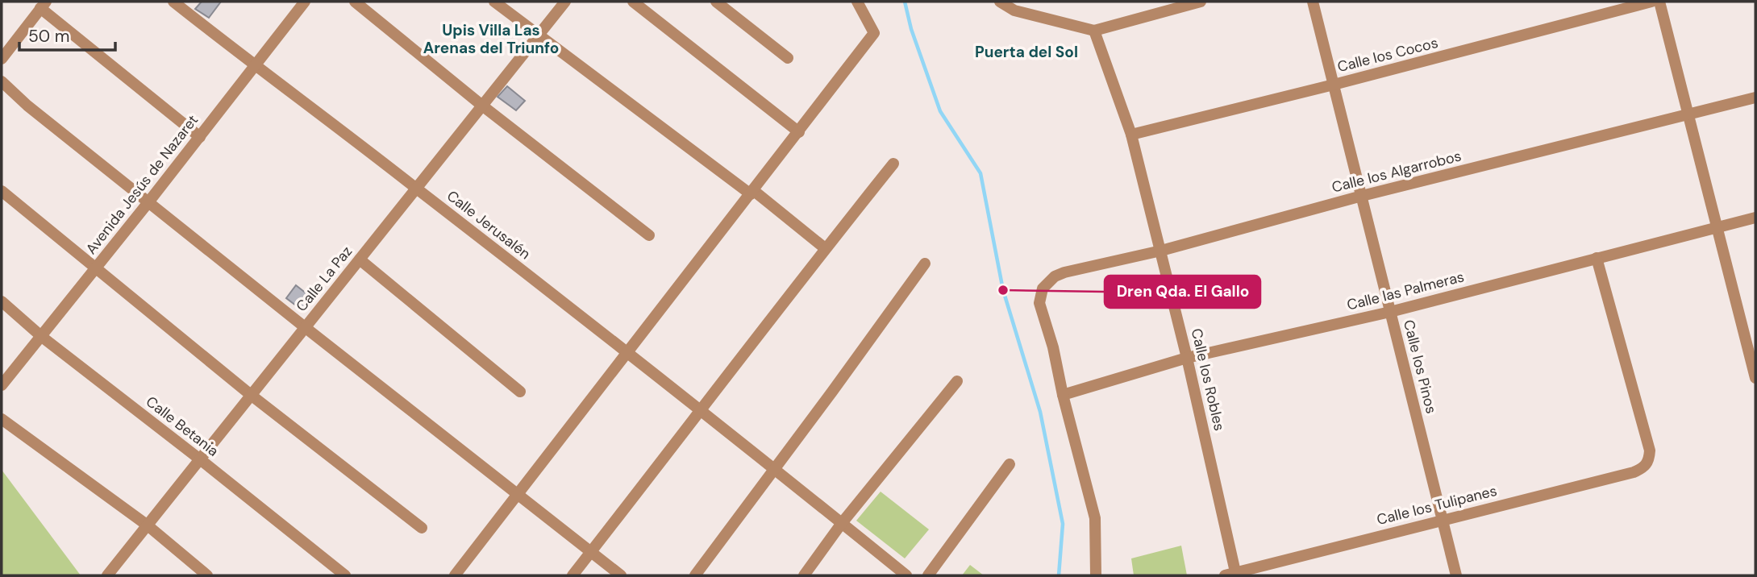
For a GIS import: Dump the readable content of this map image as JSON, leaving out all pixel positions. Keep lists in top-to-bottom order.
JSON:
{
  "streets": {
    "street": [
      "Calle los Cocos",
      "Calle los Algarrobos",
      "Avenida Jesús de Nazaret",
      "Calle Jerusalén",
      "Calle La Paz",
      "Calle las Palmeras",
      "Calle los Pinos",
      "Calle los Robles",
      "Calle Betania",
      "Calle los Tulipanes"
    ]
  },
  "crossings": [
    ["Calle los Cocos", "Calle los Pinos"],
    ["Calle los Cocos", "Calle los Robles"],
    ["Calle los Algarrobos", "Calle las Palmeras"],
    ["Calle los Algarrobos", "Calle los Pinos"],
    ["Calle los Algarrobos", "Calle los Robles"],
    ["Avenida Jesús de Nazaret", "Calle Jerusalén"],
    ["Avenida Jesús de Nazaret", "Calle Betania"],
    ["Calle Jerusalén", "Calle La Paz"],
    ["Calle La Paz", "Calle Betania"],
    ["Calle las Palmeras", "Calle los Pinos"],
    ["Calle las Palmeras", "Calle los Robles"],
    ["Calle las Palmeras", "Calle los Tulipanes"],
    ["Calle los Pinos", "Calle los Tulipanes"],
    ["Calle los Robles", "Calle los Tulipanes"]
  ],
  "districts": ["Upis Villa Las Arenas del Triunfo", "Puerta del Sol"],
  "places": ["Dren Qda. El Gallo"],
  "scale_bar": "50 m"
}
